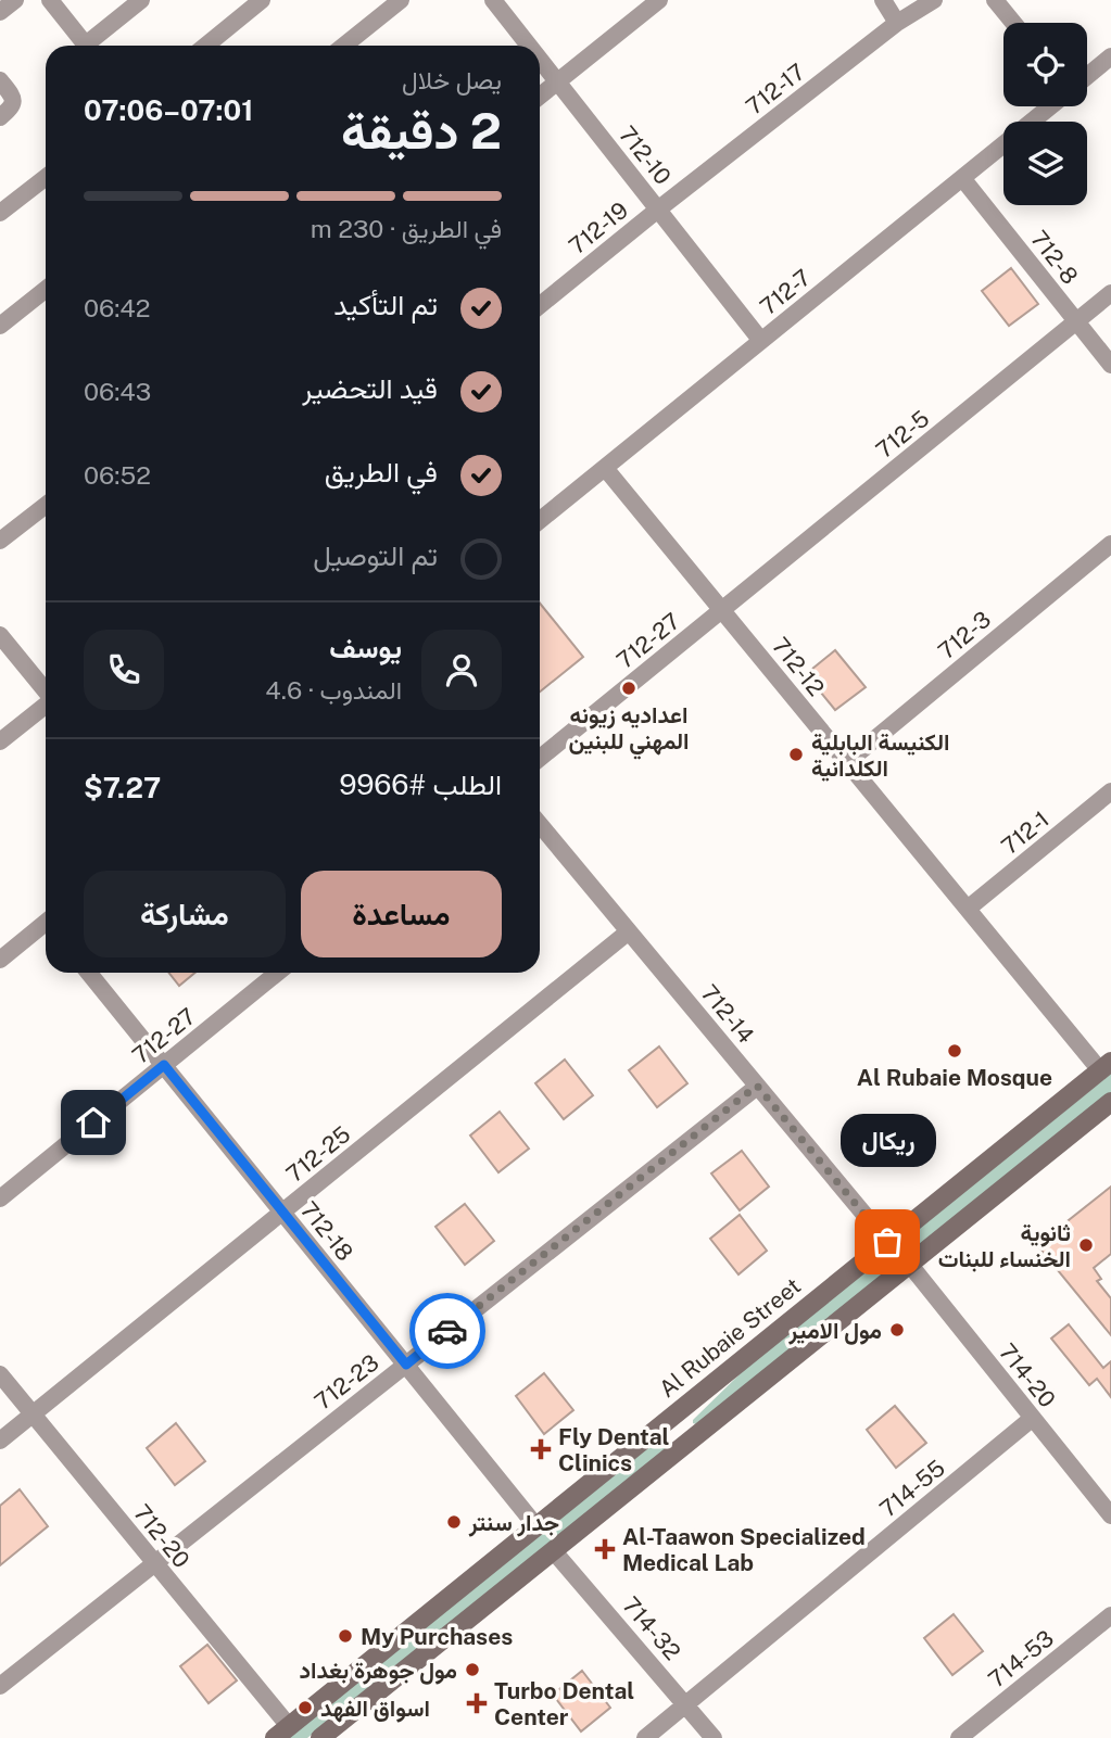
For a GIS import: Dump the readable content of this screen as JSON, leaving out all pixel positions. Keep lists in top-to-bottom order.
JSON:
{
  "streets": {
    "street": [
      "712-17",
      "712-10",
      "712-19",
      "712-8",
      "712-7",
      "712-5",
      "712-3",
      "712-27",
      "712-12",
      "712-1",
      "712-14",
      "712-25",
      "712-18",
      "Al Rubaie Street",
      "714-20",
      "712-23",
      "714-55",
      "712-20",
      "714-32",
      "714-53"
    ]
  },
  "crossings": [
    ["712-17", "712-10"],
    ["712-17", "712-19"],
    ["712-10", "712-19"],
    ["712-10", "712-7"],
    ["712-8", "712-7"],
    ["712-8", "712-5"],
    ["712-7", "712-12"],
    ["712-5", "712-27"],
    ["712-5", "712-12"],
    ["712-3", "712-12"],
    ["712-27", "712-12"],
    ["712-27", "712-18"],
    ["712-12", "712-1"],
    ["712-12", "Al Rubaie Street"],
    ["712-14", "712-25"],
    ["712-14", "Al Rubaie Street"],
    ["712-14", "712-23"],
    ["712-25", "712-18"],
    ["712-25", "712-20"],
    ["712-18", "Al Rubaie Street"],
    ["712-18", "712-23"],
    ["Al Rubaie Street", "712-20"],
    ["714-20", "714-55"],
    ["712-23", "712-20"],
    ["714-55", "714-32"]
  ],
  "places": {
    "other": [
      "اعداديه زيونه المهني للبنين",
      "الكنيسة البابلية الكلدانية",
      "Al Rubaie Mosque",
      "ريكال",
      "ثانوية الخنساء للبنات",
      "مول الامير",
      "جدار سنتر",
      "My Purchases",
      "مول جوهرة بغداد",
      "اسواق الفهد"
    ],
    "health": ["Fly Dental Clinics", "Al-Taawon Specialized Medical Lab", "Turbo Dental Center"]
  },
  "page": {
    "heading": ["2 دقيقة", "يصل خلال", "07:01–07:06"],
    "panel": [
      "يوسف",
      "المندوب · 4.6",
      "الطلب #9966",
      "$7.27"
    ],
    "bar": "في الطريق · 230 m",
    "list": [
      ["تم التأكيد", "06:42"],
      ["قيد التحضير", "06:43"],
      ["في الطريق", "06:52"],
      "تم التوصيل"
    ],
    "buttons": ["مساعدة", "مشاركة"],
    "bubble": "ريكال"
  }
}
